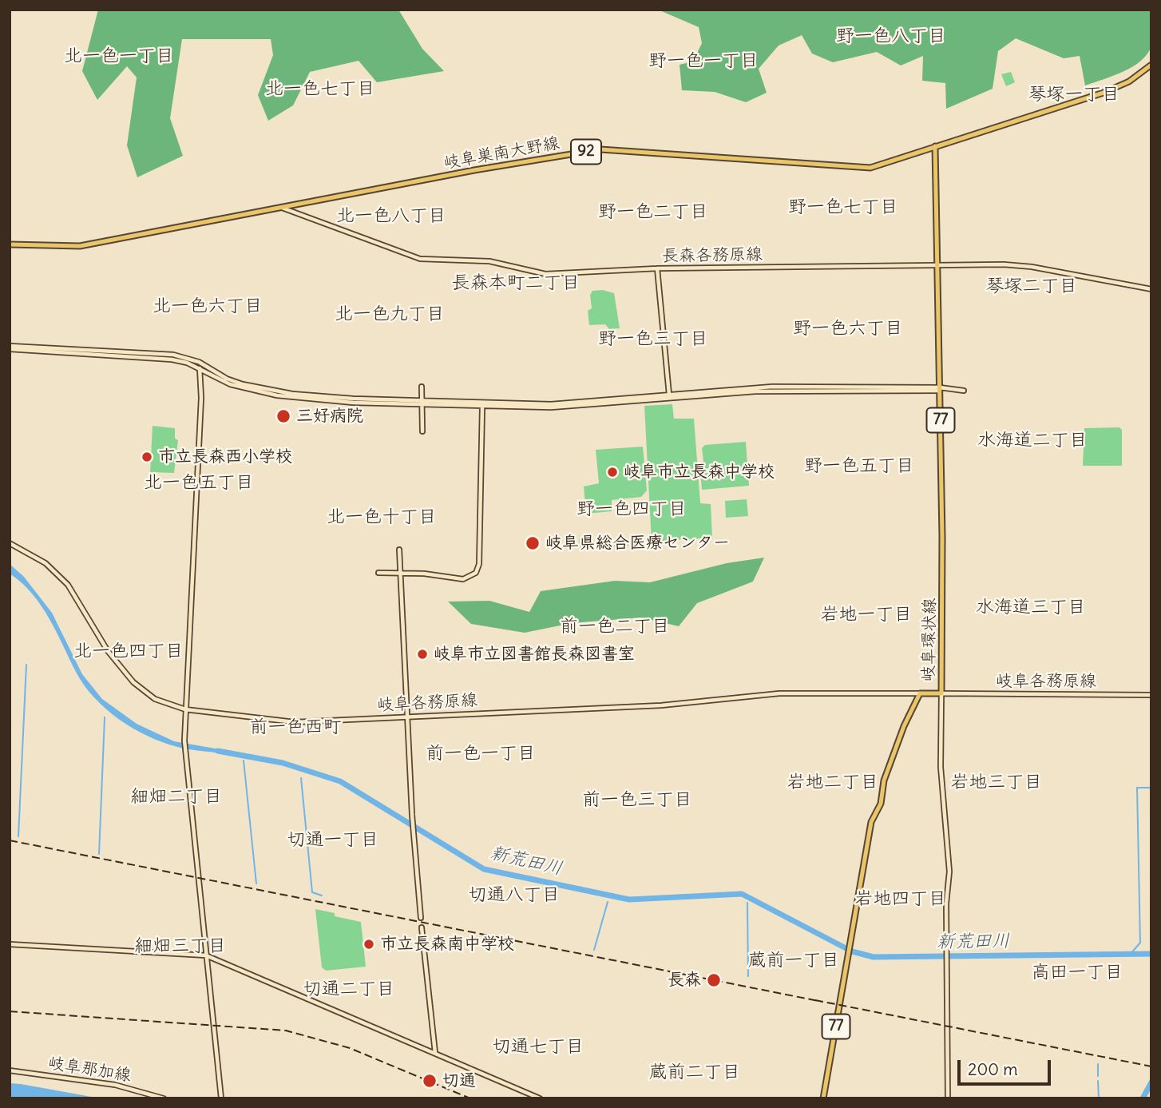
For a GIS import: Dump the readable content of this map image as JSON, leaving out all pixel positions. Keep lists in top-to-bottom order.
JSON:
{
  "streets": {
    "main road": [
      "92",
      "岐阜巣南大野線",
      "77",
      "岐阜環状線"
    ],
    "street": ["長森各務原線", "岐阜各務原線", "岐阜那加線"]
  },
  "crossings": [
    ["岐阜巣南大野線", "長森各務原線"],
    ["岐阜巣南大野線", "岐阜環状線"],
    ["長森各務原線", "岐阜環状線"],
    ["岐阜環状線", "岐阜各務原線"]
  ],
  "districts": [
    "野一色八丁目",
    "北一色一丁目",
    "野一色一丁目",
    "北一色七丁目",
    "琴塚一丁目",
    "野一色七丁目",
    "野一色二丁目",
    "北一色八丁目",
    "長森本町二丁目",
    "琴塚二丁目",
    "北一色六丁目",
    "北一色九丁目",
    "野一色六丁目",
    "野一色三丁目",
    "水海道二丁目",
    "野一色五丁目",
    "北一色五丁目",
    "野一色四丁目",
    "北一色十丁目",
    "水海道三丁目",
    "岩地一丁目",
    "前一色二丁目",
    "北一色四丁目",
    "前一色西町",
    "前一色一丁目",
    "岩地二丁目",
    "岩地三丁目",
    "細畑二丁目",
    "前一色三丁目",
    "切通一丁目",
    "切通八丁目",
    "岩地四丁目",
    "細畑三丁目",
    "蔵前一丁目",
    "高田一丁目",
    "切通二丁目",
    "切通七丁目",
    "蔵前二丁目"
  ],
  "water": ["新荒田川"],
  "places": [
    "三好病院",
    "市立長森西小学校",
    "岐阜市立長森中学校",
    "岐阜県総合医療センター",
    "岐阜市立図書館長森図書室",
    "市立長森南中学校",
    "長森",
    "切通"
  ],
  "scale_bar": "200 m"
}
